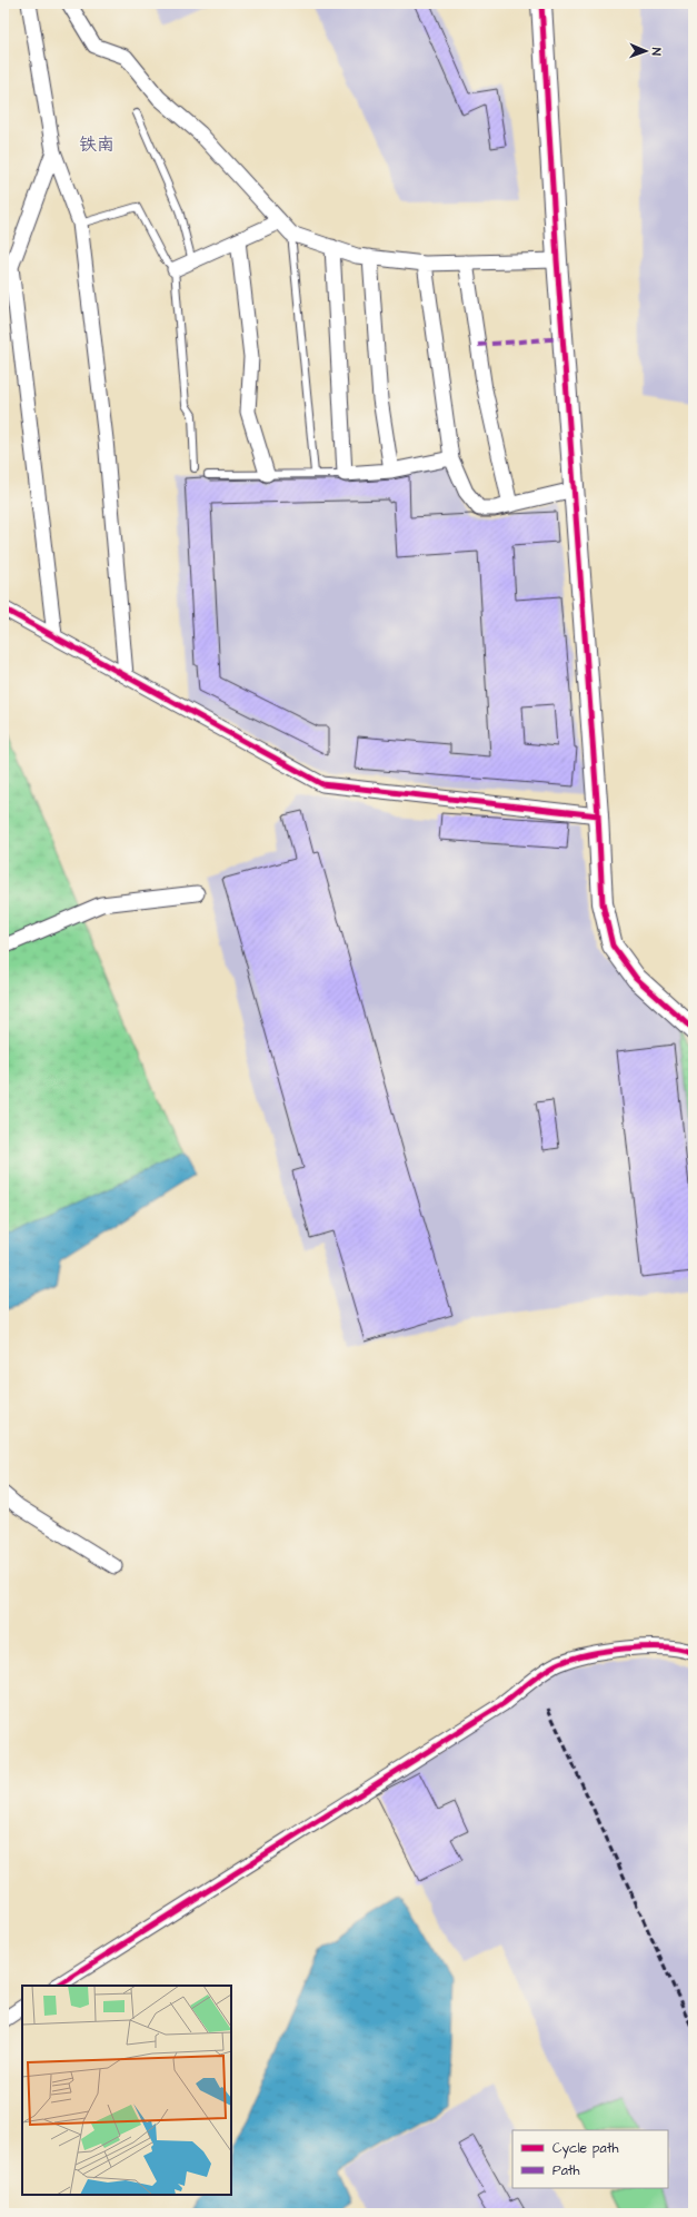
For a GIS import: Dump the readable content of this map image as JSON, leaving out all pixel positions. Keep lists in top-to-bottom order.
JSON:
{
  "districts": ["铁南"],
  "legend": ["Cycle path", "Path"],
  "north": "right"
}
